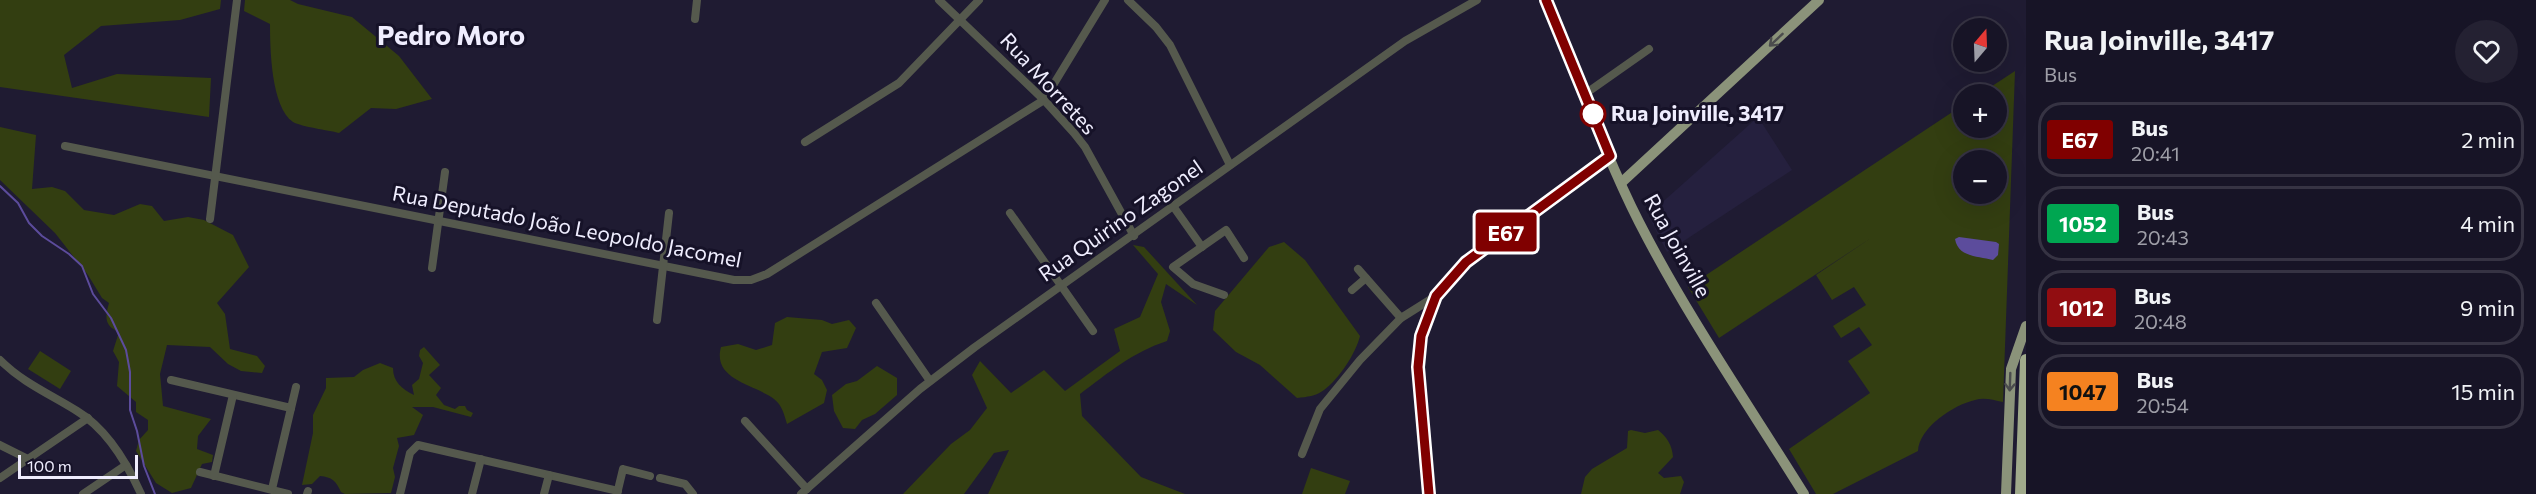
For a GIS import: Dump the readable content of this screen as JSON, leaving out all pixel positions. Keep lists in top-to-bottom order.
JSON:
{
  "streets": {
    "main road": ["Rua Joinville"],
    "street": ["Rua Morretes", "Rua Quirino Zagonel", "Rua Deputado João Leopoldo Jacomel"]
  },
  "crossings": [
    ["Rua Morretes", "Rua Quirino Zagonel"],
    ["Rua Morretes", "Rua Deputado João Leopoldo Jacomel"]
  ],
  "districts": ["Pedro Moro"],
  "places": ["Rua Joinville, 3417"],
  "lines": ["bus line E67"],
  "scale_bar": "100 m",
  "north": "top",
  "page": {
    "on_map": "E67",
    "heading": ["Rua Joinville, 3417", "Bus"],
    "map_buttons": ["+", "−"],
    "list": [
      {
        "mark": "E67",
        "name": "Bus",
        "note": "20:41",
        "value": "2 min"
      },
      {
        "mark": "1052",
        "name": "Bus",
        "note": "20:43",
        "value": "4 min"
      },
      {
        "mark": "1012",
        "name": "Bus",
        "note": "20:48",
        "value": "9 min"
      },
      {
        "mark": "1047",
        "name": "Bus",
        "note": "20:54",
        "value": "15 min"
      }
    ],
    "scale": "100 m"
  }
}
